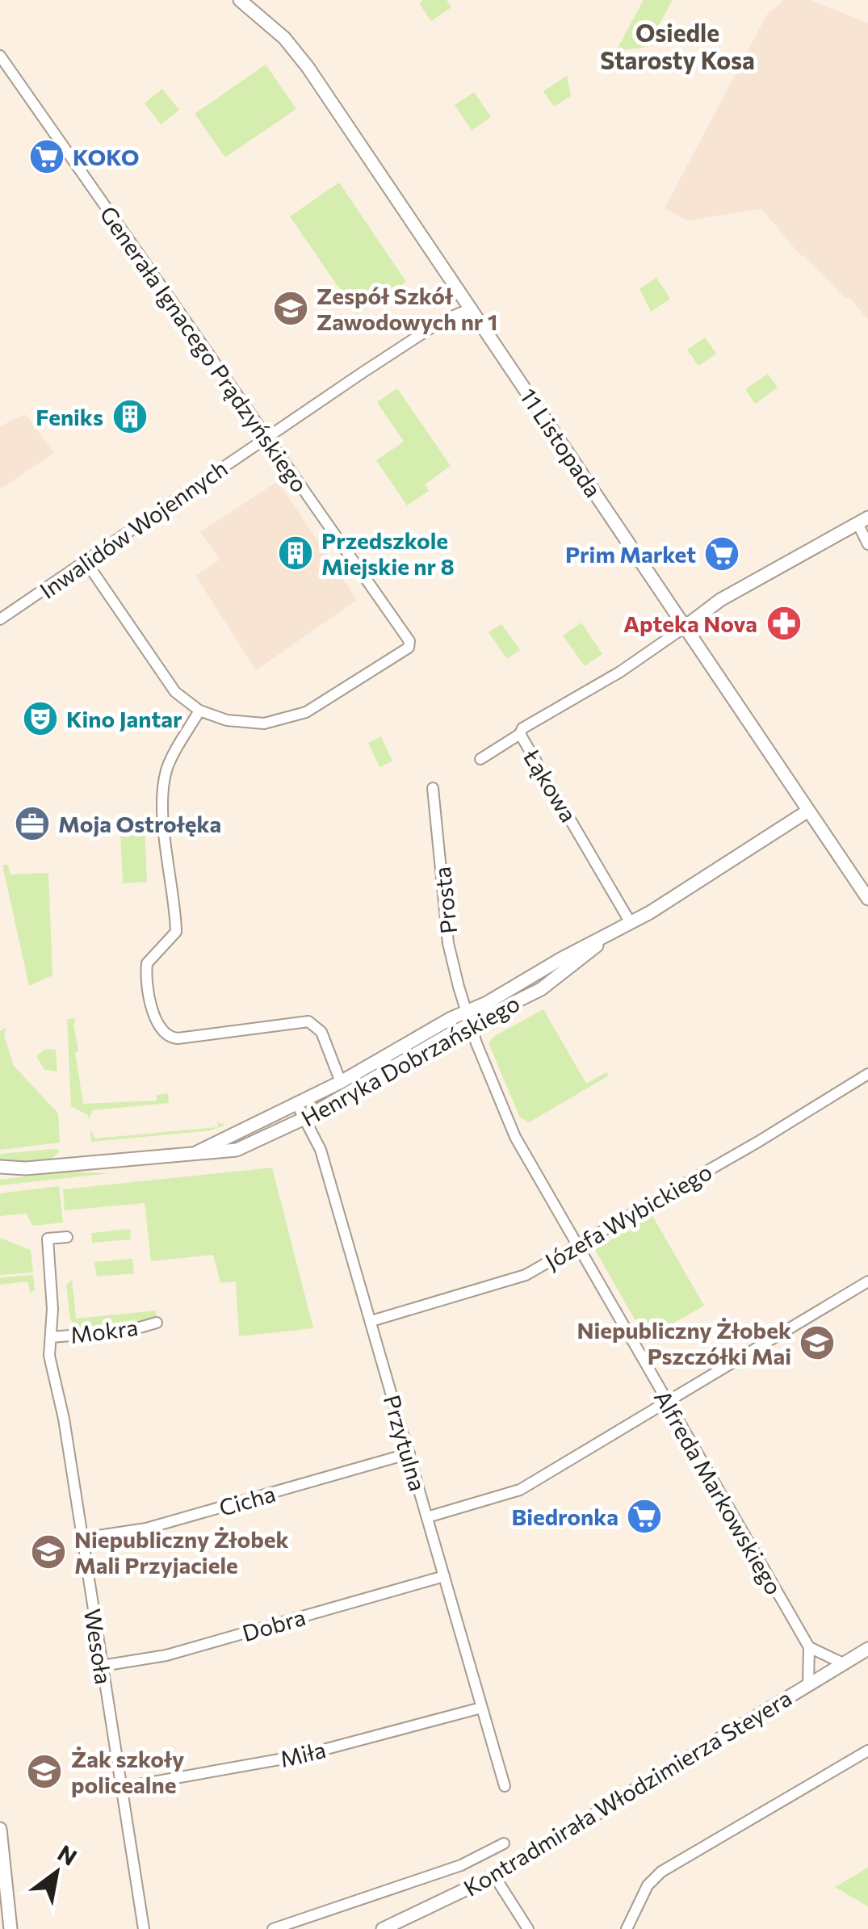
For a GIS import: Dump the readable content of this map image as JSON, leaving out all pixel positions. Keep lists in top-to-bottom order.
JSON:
{
  "streets": {
    "street": [
      "Generała Ignacego Prądzyńskiego",
      "11 Listopada",
      "Inwalidów Wojennych",
      "Łąkowa",
      "Prosta",
      "Henryka Dobrzańskiego",
      "Józefa Wybickiego",
      "Mokra",
      "Przytulna",
      "Alfreda Markowskiego",
      "Cicha",
      "Dobra",
      "Wesoła",
      "Miła",
      "Kontradmirała Włodzimierza Steyera"
    ]
  },
  "crossings": [
    ["Generała Ignacego Prądzyńskiego", "Inwalidów Wojennych"],
    ["11 Listopada", "Inwalidów Wojennych"],
    ["11 Listopada", "Łąkowa"],
    ["11 Listopada", "Henryka Dobrzańskiego"],
    ["Łąkowa", "Henryka Dobrzańskiego"],
    ["Prosta", "Henryka Dobrzańskiego"],
    ["Prosta", "Alfreda Markowskiego"],
    ["Henryka Dobrzańskiego", "Przytulna"],
    ["Henryka Dobrzańskiego", "Alfreda Markowskiego"],
    ["Józefa Wybickiego", "Przytulna"],
    ["Józefa Wybickiego", "Alfreda Markowskiego"],
    ["Mokra", "Wesoła"],
    ["Przytulna", "Cicha"],
    ["Przytulna", "Dobra"],
    ["Przytulna", "Miła"],
    ["Cicha", "Wesoła"],
    ["Dobra", "Wesoła"],
    ["Wesoła", "Miła"]
  ],
  "districts": ["Osiedle Starosty Kosa"],
  "places": {
    "supermarket": ["KOKO", "Prim Market", "Biedronka"],
    "school or university": [
      "Zespół Szkół Zawodowych nr 1",
      "Niepubliczny Żłobek Pszczółki Mai",
      "Niepubliczny Żłobek Mali Przyjaciele",
      "Żak szkoły policealne"
    ],
    "building": ["Feniks", "Przedszkole Miejskie nr 8"],
    "pharmacy": ["Apteka Nova"],
    "theatre": ["Kino Jantar"],
    "office": ["Moja Ostrołęka"]
  },
  "north": "top right"
}
